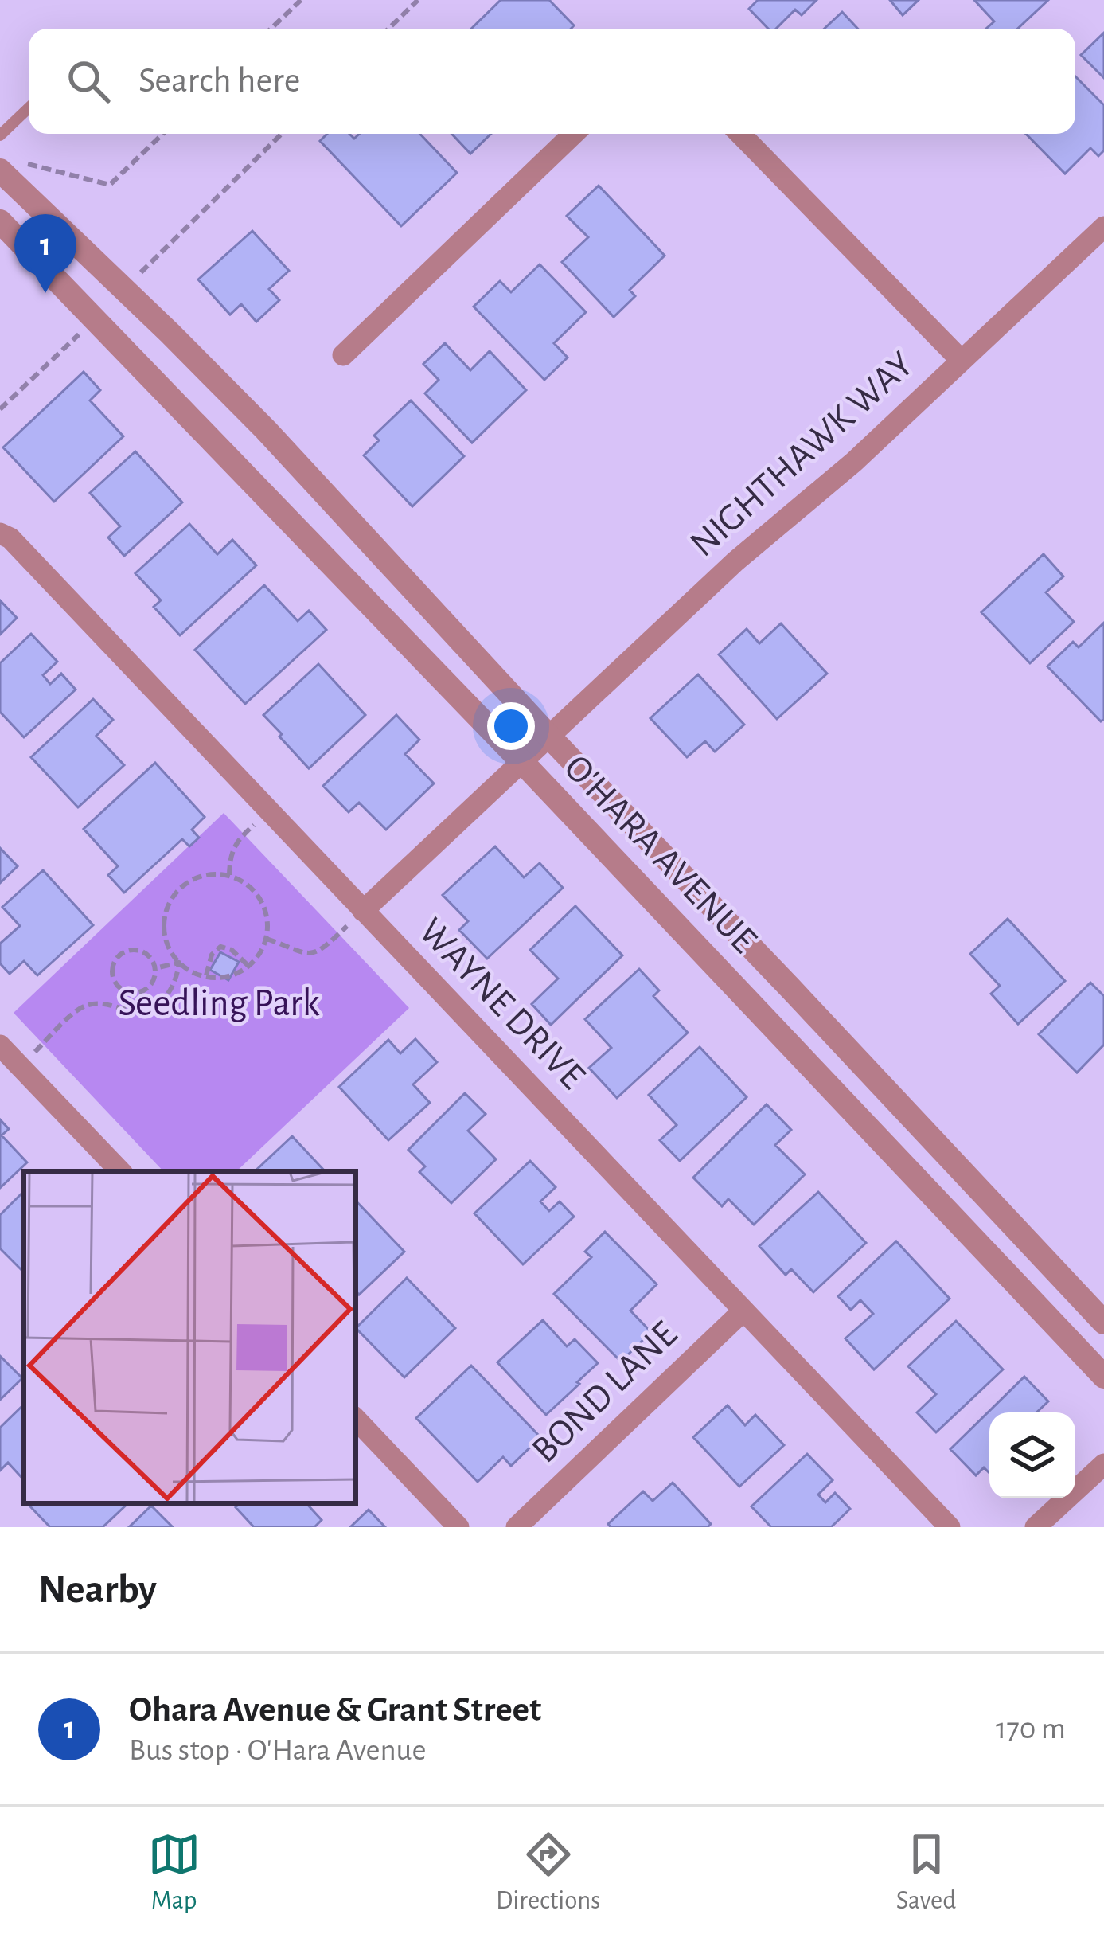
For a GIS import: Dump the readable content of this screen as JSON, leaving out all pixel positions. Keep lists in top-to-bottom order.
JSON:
{
  "streets": {
    "street": [
      "NIGHTHAWK WAY",
      "O'HARA AVENUE",
      "WAYNE DRIVE",
      "BOND LANE"
    ]
  },
  "crossings": [
    ["NIGHTHAWK WAY", "O'HARA AVENUE"],
    ["NIGHTHAWK WAY", "WAYNE DRIVE"],
    ["WAYNE DRIVE", "BOND LANE"]
  ],
  "parks": ["Seedling Park"],
  "page": {
    "search": "Search here",
    "pins": "1",
    "heading": "Nearby",
    "list": [
      {
        "mark": "1",
        "name": "Ohara Avenue & Grant Street",
        "note": "Bus stop · O'Hara Avenue",
        "value": "170 m"
      }
    ],
    "nav": ["Map", "Directions", "Saved"]
  }
}
